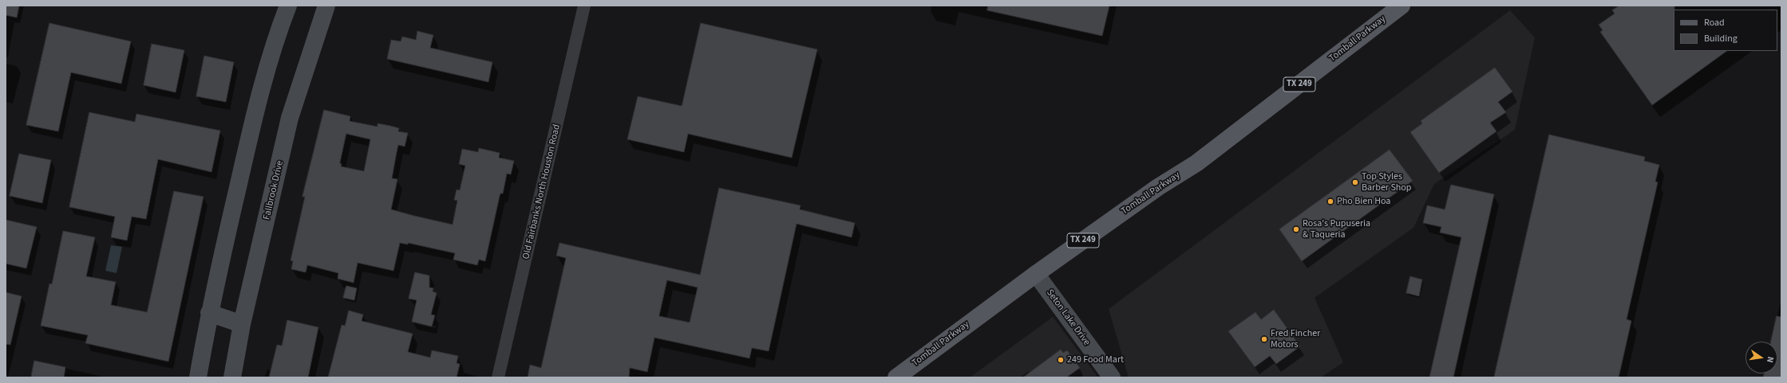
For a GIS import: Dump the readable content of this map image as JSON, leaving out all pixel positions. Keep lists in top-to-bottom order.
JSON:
{
  "streets": {
    "main road": [
      "Tomball Parkway",
      "TX 249",
      "Fallbrook Drive",
      "Seton Lake Drive"
    ],
    "street": ["Old Fairbanks North Houston Road"]
  },
  "crossings": [
    ["Tomball Parkway", "Seton Lake Drive"]
  ],
  "places": [
    "Top Styles Barber Shop",
    "Pho Bien Hoa",
    "Rosa's Pupuseria & Taqueria",
    "Fred Fincher Motors",
    "249 Food Mart"
  ],
  "legend": ["Road", "Building"],
  "north": "right"
}
